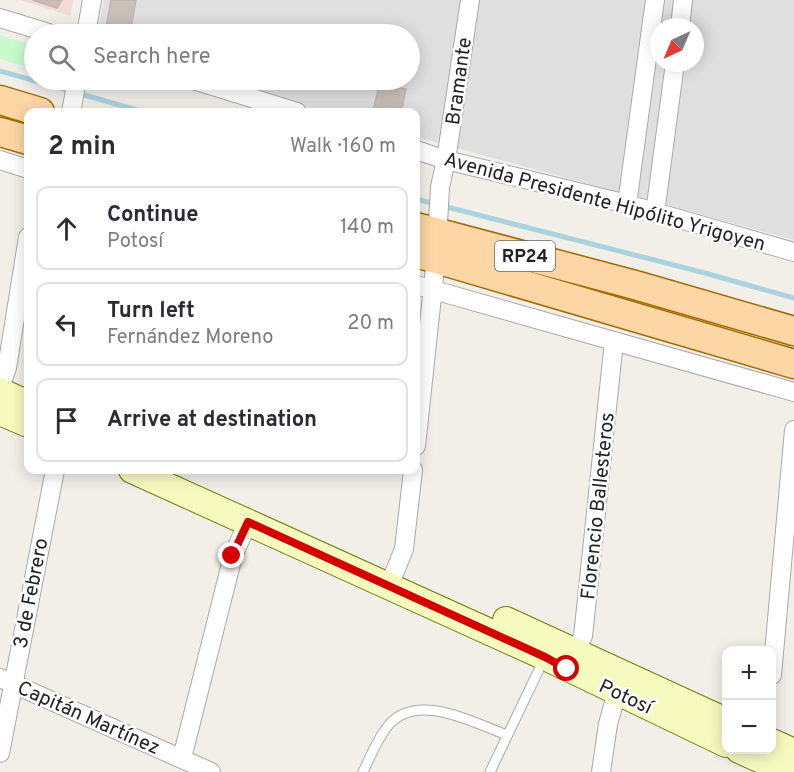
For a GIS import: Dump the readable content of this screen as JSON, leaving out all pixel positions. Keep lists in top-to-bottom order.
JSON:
{
  "streets": {
    "main road": ["RP24", "Potosí"],
    "street": [
      "Bramante",
      "Avenida Presidente Hipólito Yrigoyen",
      "Florencio Ballesteros",
      "3 de Febrero",
      "Capitán Martínez"
    ]
  },
  "crossings": [
    ["Bramante", "Avenida Presidente Hipólito Yrigoyen"],
    ["Bramante", "RP24"],
    ["Florencio Ballesteros", "Potosí"],
    ["3 de Febrero", "Capitán Martínez"]
  ],
  "north": "bottom left",
  "page": {
    "search": "Search here",
    "heading": ["2 min", "Walk · 160 m"],
    "list": [
      ["Continue", "Potosí", "140 m"],
      ["Turn left", "Fernández Moreno", "20 m"],
      "Arrive at destination"
    ],
    "map_buttons": ["+", "−"]
  }
}
